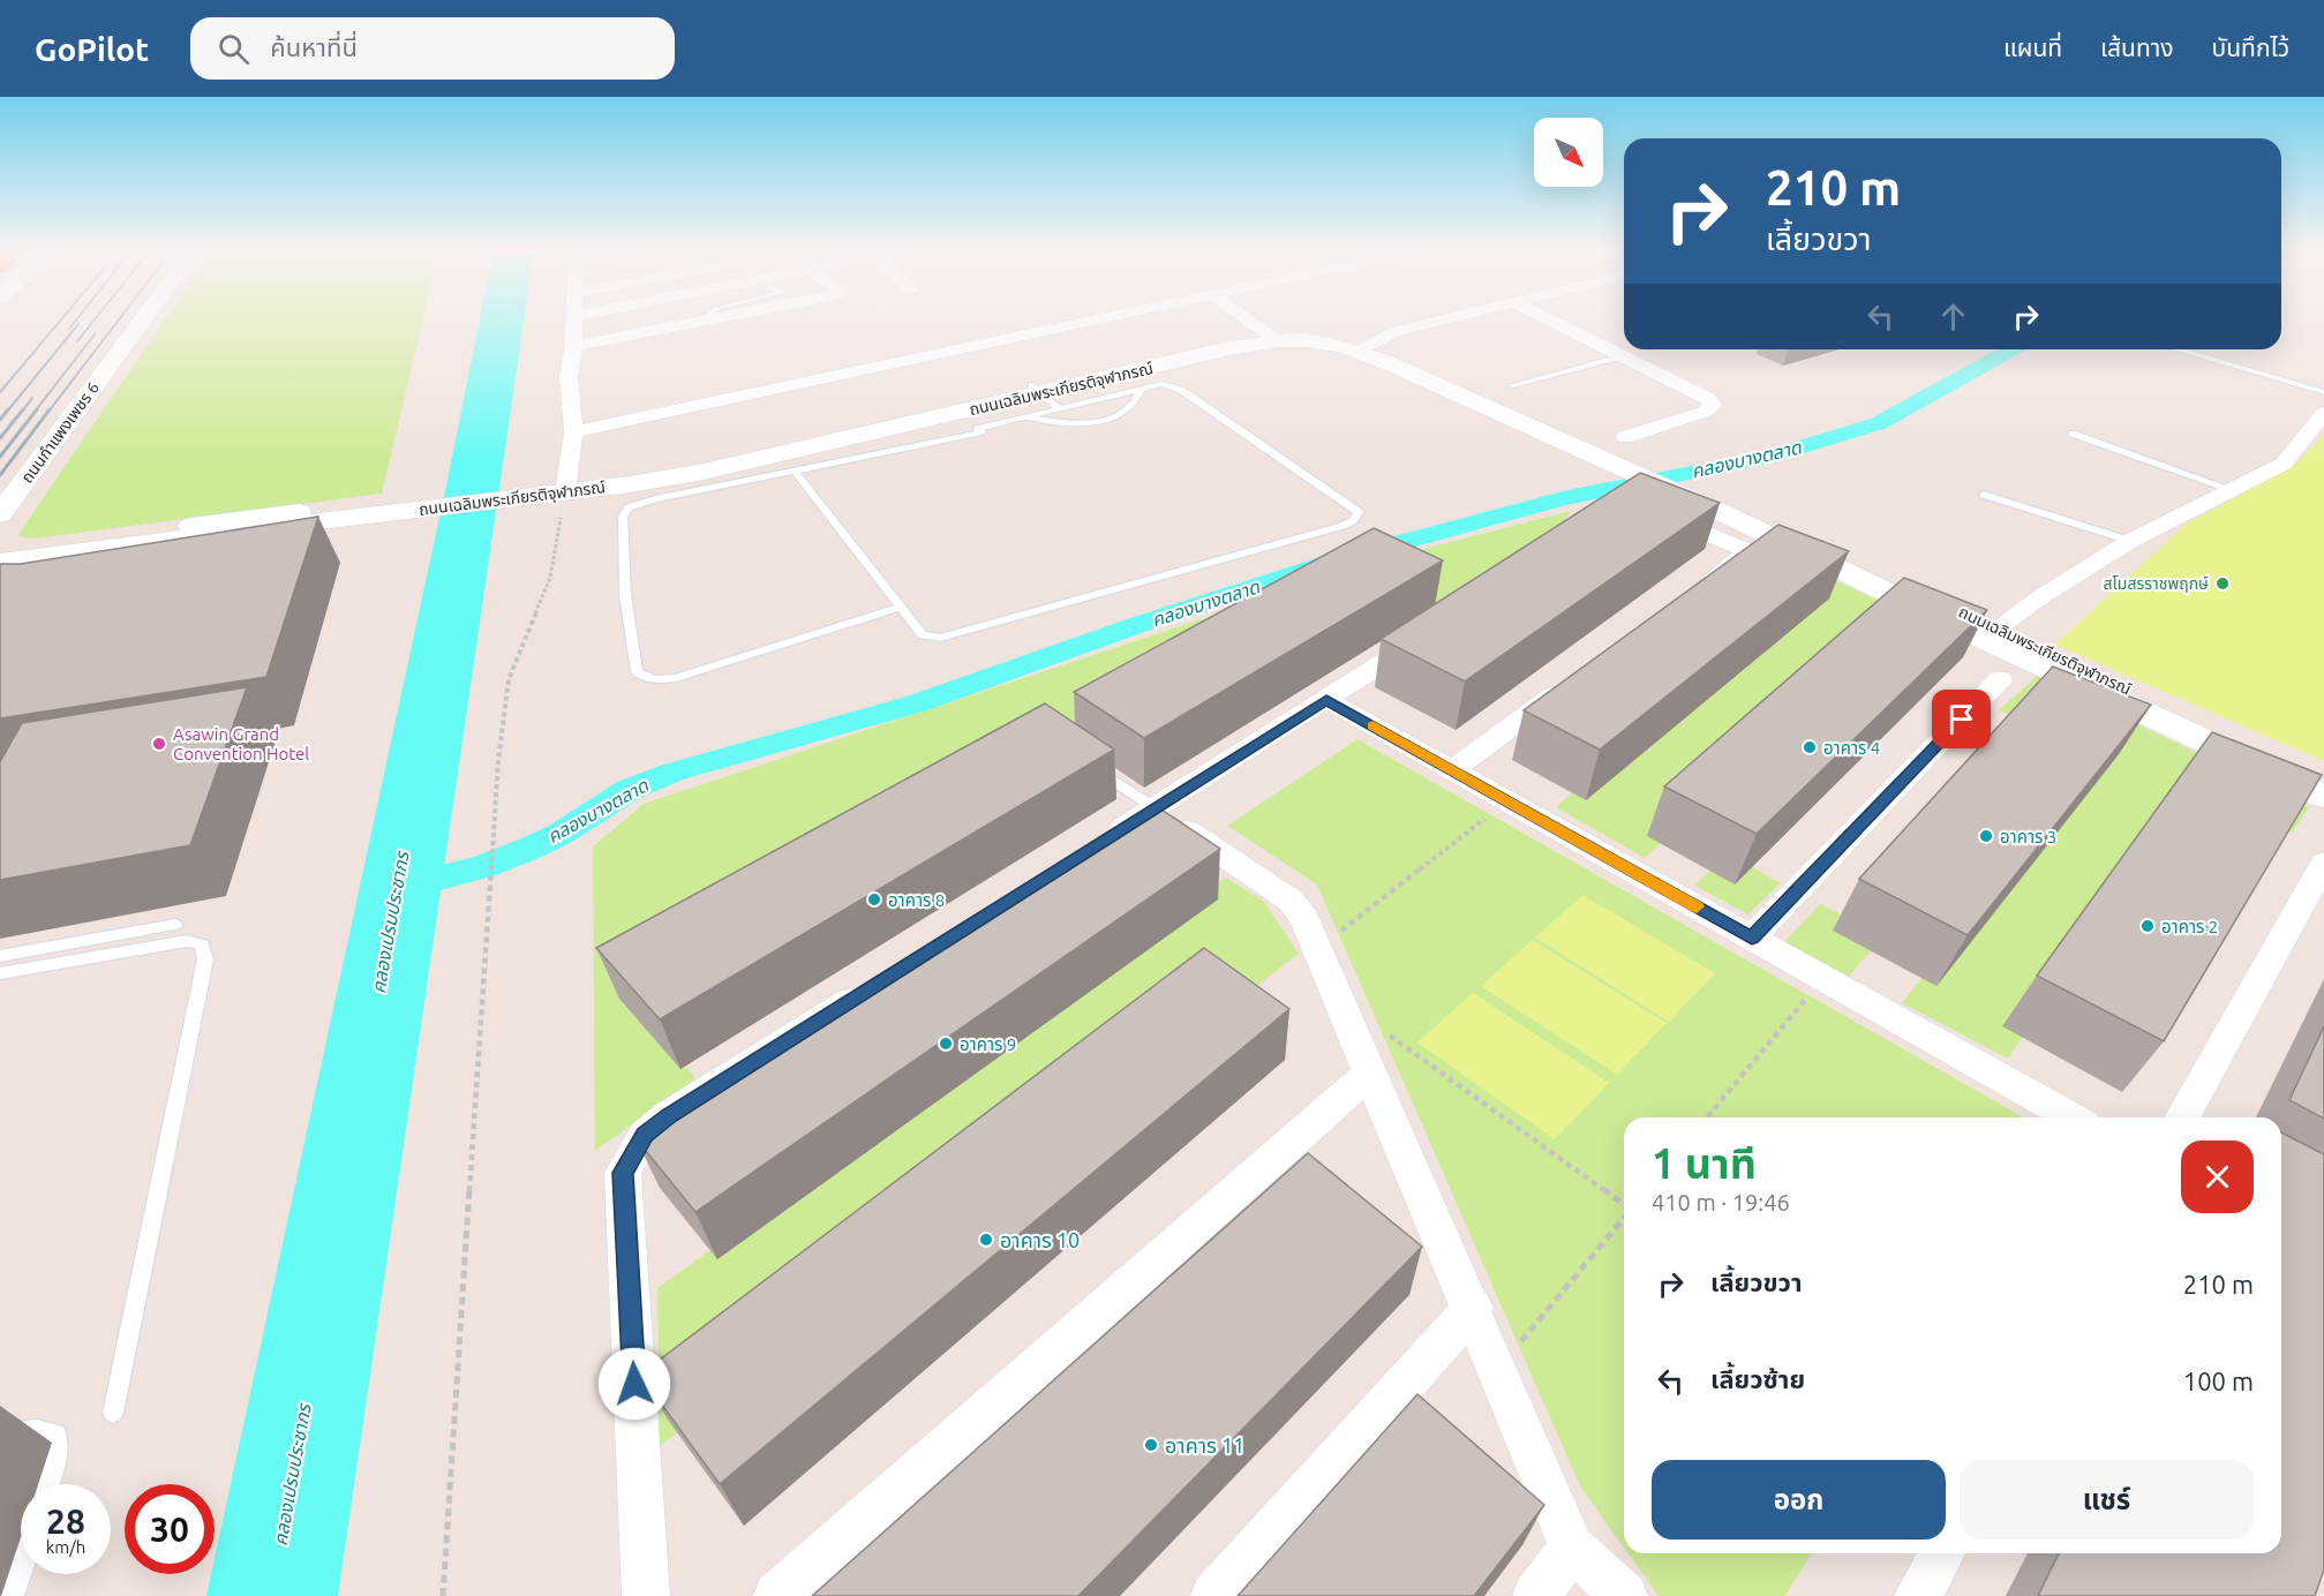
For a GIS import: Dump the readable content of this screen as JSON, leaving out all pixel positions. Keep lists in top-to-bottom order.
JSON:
{
  "streets": {
    "street": ["ถนนเฉลิมพระเกียรติจุฬาภรณ์", "ถนนกำแพงเพชร 6"]
  },
  "water": ["คลองบางตลาด", "คลองเปรมประชากร"],
  "places": [
    "สโมสรราชพฤกษ์",
    "Asawin Grand Convention Hotel",
    "อาคาร 4",
    "อาคาร 3",
    "อาคาร 8",
    "อาคาร 2",
    "อาคาร 9",
    "อาคาร 10",
    "อาคาร 11"
  ],
  "north": "bottom right",
  "page": {
    "header": "GoPilot",
    "search": "ค้นหาที่นี่",
    "nav": ["แผนที่", "เส้นทาง", "บันทึกไว้"],
    "turn": ["210 m", "เลี้ยวขวา"],
    "heading": ["1 นาที", "410 m · 19:46"],
    "list": [
      {
        "name": "เลี้ยวขวา",
        "value": "210 m"
      },
      {
        "name": "เลี้ยวซ้าย",
        "value": "100 m"
      }
    ],
    "buttons": ["ออก", "แชร์"],
    "speed": "28 km/h",
    "limit": "30"
  }
}
